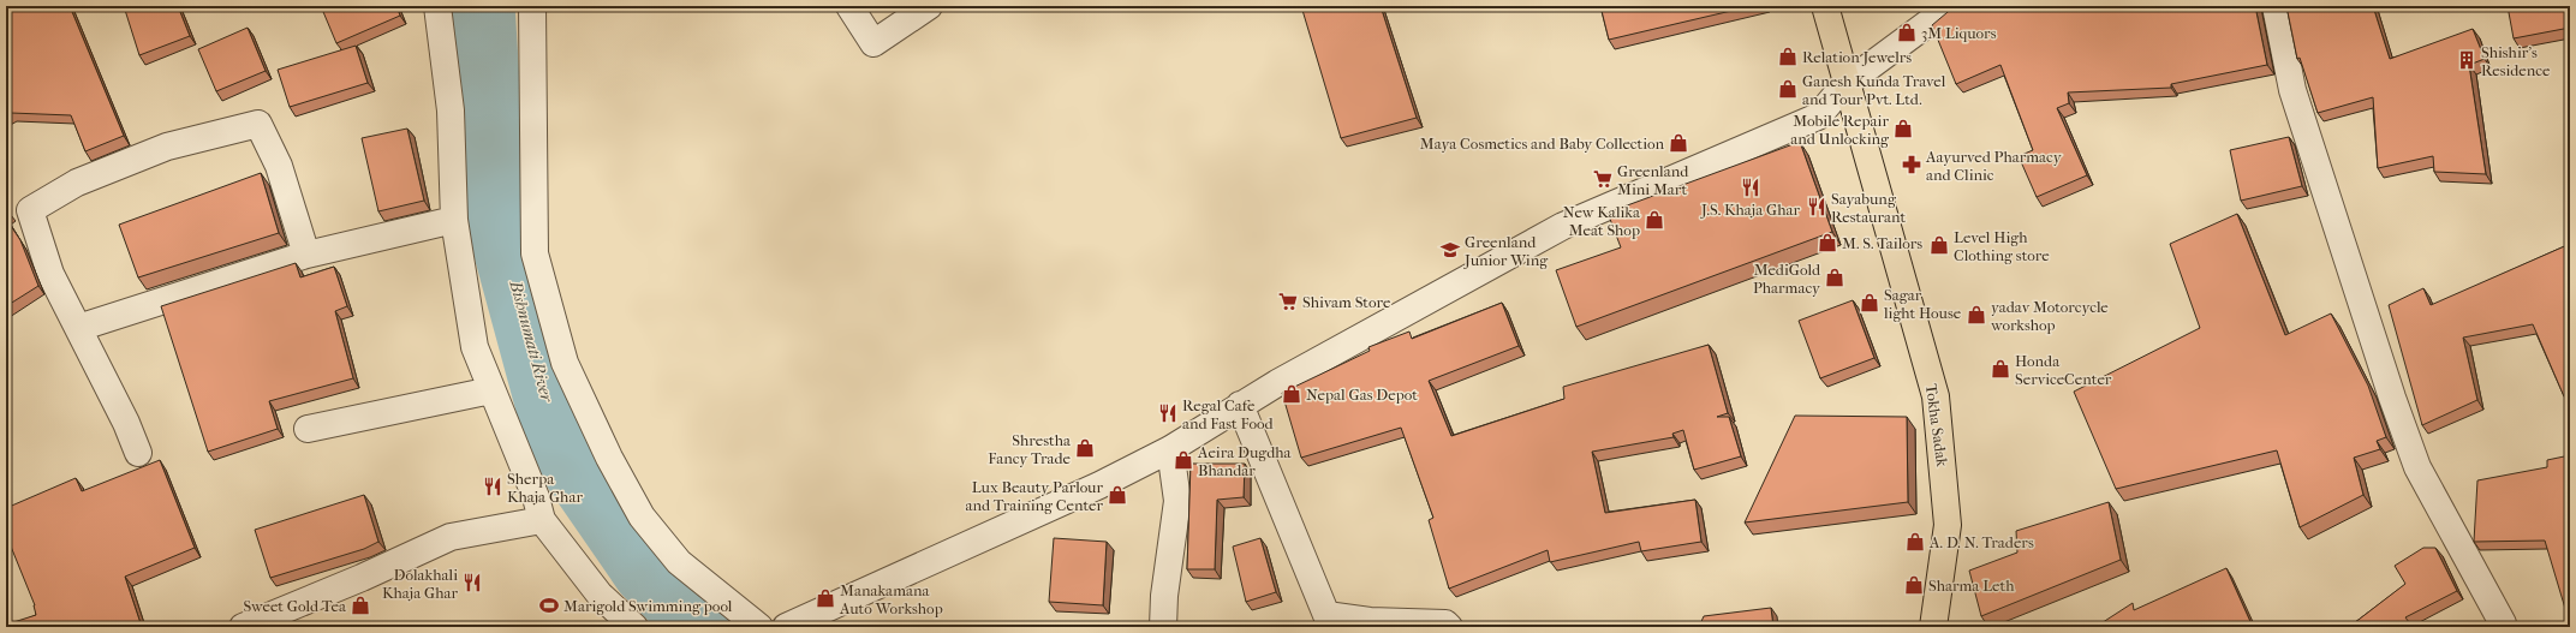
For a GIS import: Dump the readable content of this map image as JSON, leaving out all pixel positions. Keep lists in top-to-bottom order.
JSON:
{
  "streets": {
    "main road": ["Tokha Sadak"]
  },
  "water": ["Bishnumati River"],
  "places": {
    "shop": [
      "3M Liquors",
      "Relation Jewelrs",
      "Ganesh Kunda Travel and Tour Pvt. Ltd.",
      "Mobile Repair and Unlocking",
      "Maya Cosmetics and Baby Collection",
      "New Kalika Meat Shop",
      "M. S. Tailors",
      "Level High Clothing store",
      "MediGold Pharmacy",
      "Sagar light House",
      "yadav Motorcycle workshop",
      "Honda ServiceCenter",
      "Nepal Gas Depot",
      "Shrestha Fancy Trade",
      "Aeira Dugdha Bhandar",
      "Lux Beauty Parlour and Training Center",
      "A. D. N. Traders",
      "Sharma Leth",
      "Manakamana Auto Workshop",
      "Sweet Gold Tea"
    ],
    "building": ["Shishir's Residence"],
    "pharmacy": ["Aayurved Pharmacy and Clinic"],
    "supermarket": ["Greenland Mini Mart", "Shivam Store"],
    "restaurant": [
      "J.S. Khaja Ghar",
      "Sayabung Restaurant",
      "Regal Cafe and Fast Food",
      "Sherpa Khaja Ghar",
      "Dolakhali Khaja Ghar"
    ],
    "school or university": ["Greenland Junior Wing"],
    "sports": ["Marigold Swimming pool"]
  }
}
